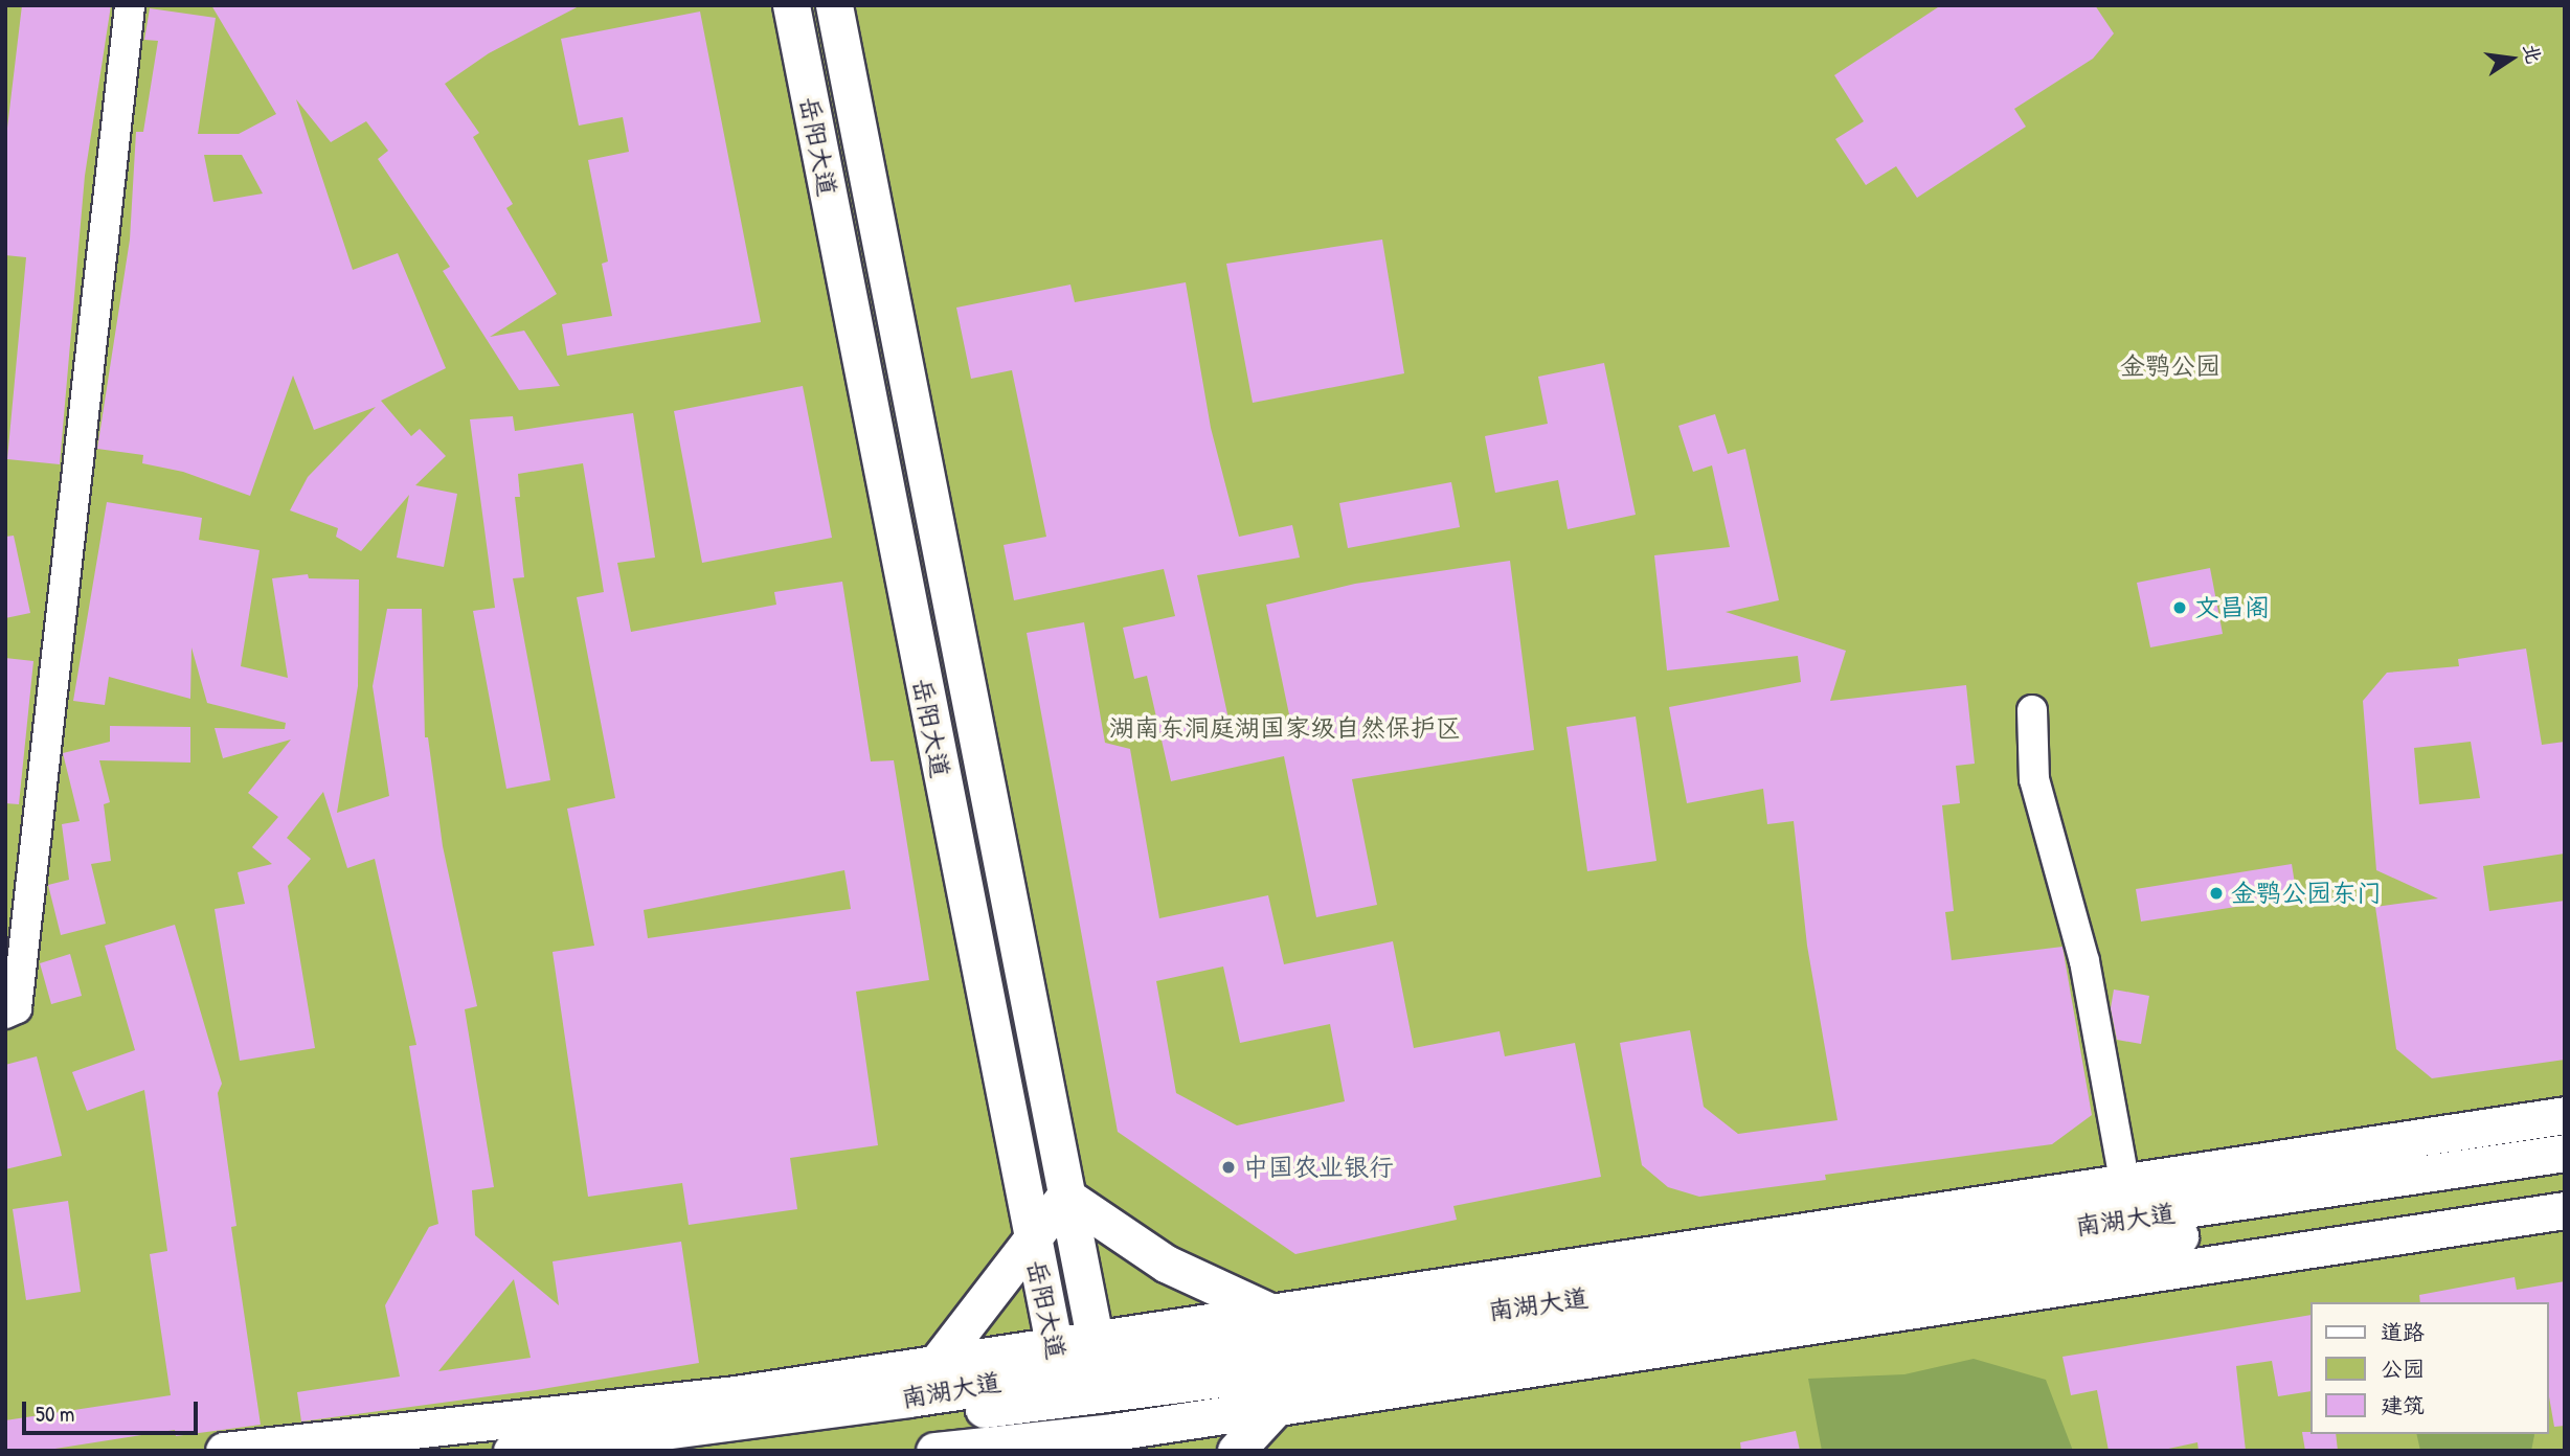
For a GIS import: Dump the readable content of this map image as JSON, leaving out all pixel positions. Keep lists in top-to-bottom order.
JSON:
{
  "streets": {
    "main road": ["岳阳大道", "南湖大道"]
  },
  "crossings": [
    ["岳阳大道", "南湖大道"]
  ],
  "parks": ["金鹗公园", "湖南东洞庭湖国家级自然保护区"],
  "places": ["文昌阁", "金鹗公园东门", "中国农业银行"],
  "legend": ["道路", "公园", "建筑"],
  "scale_bar": "50 m",
  "north": "right"
}
